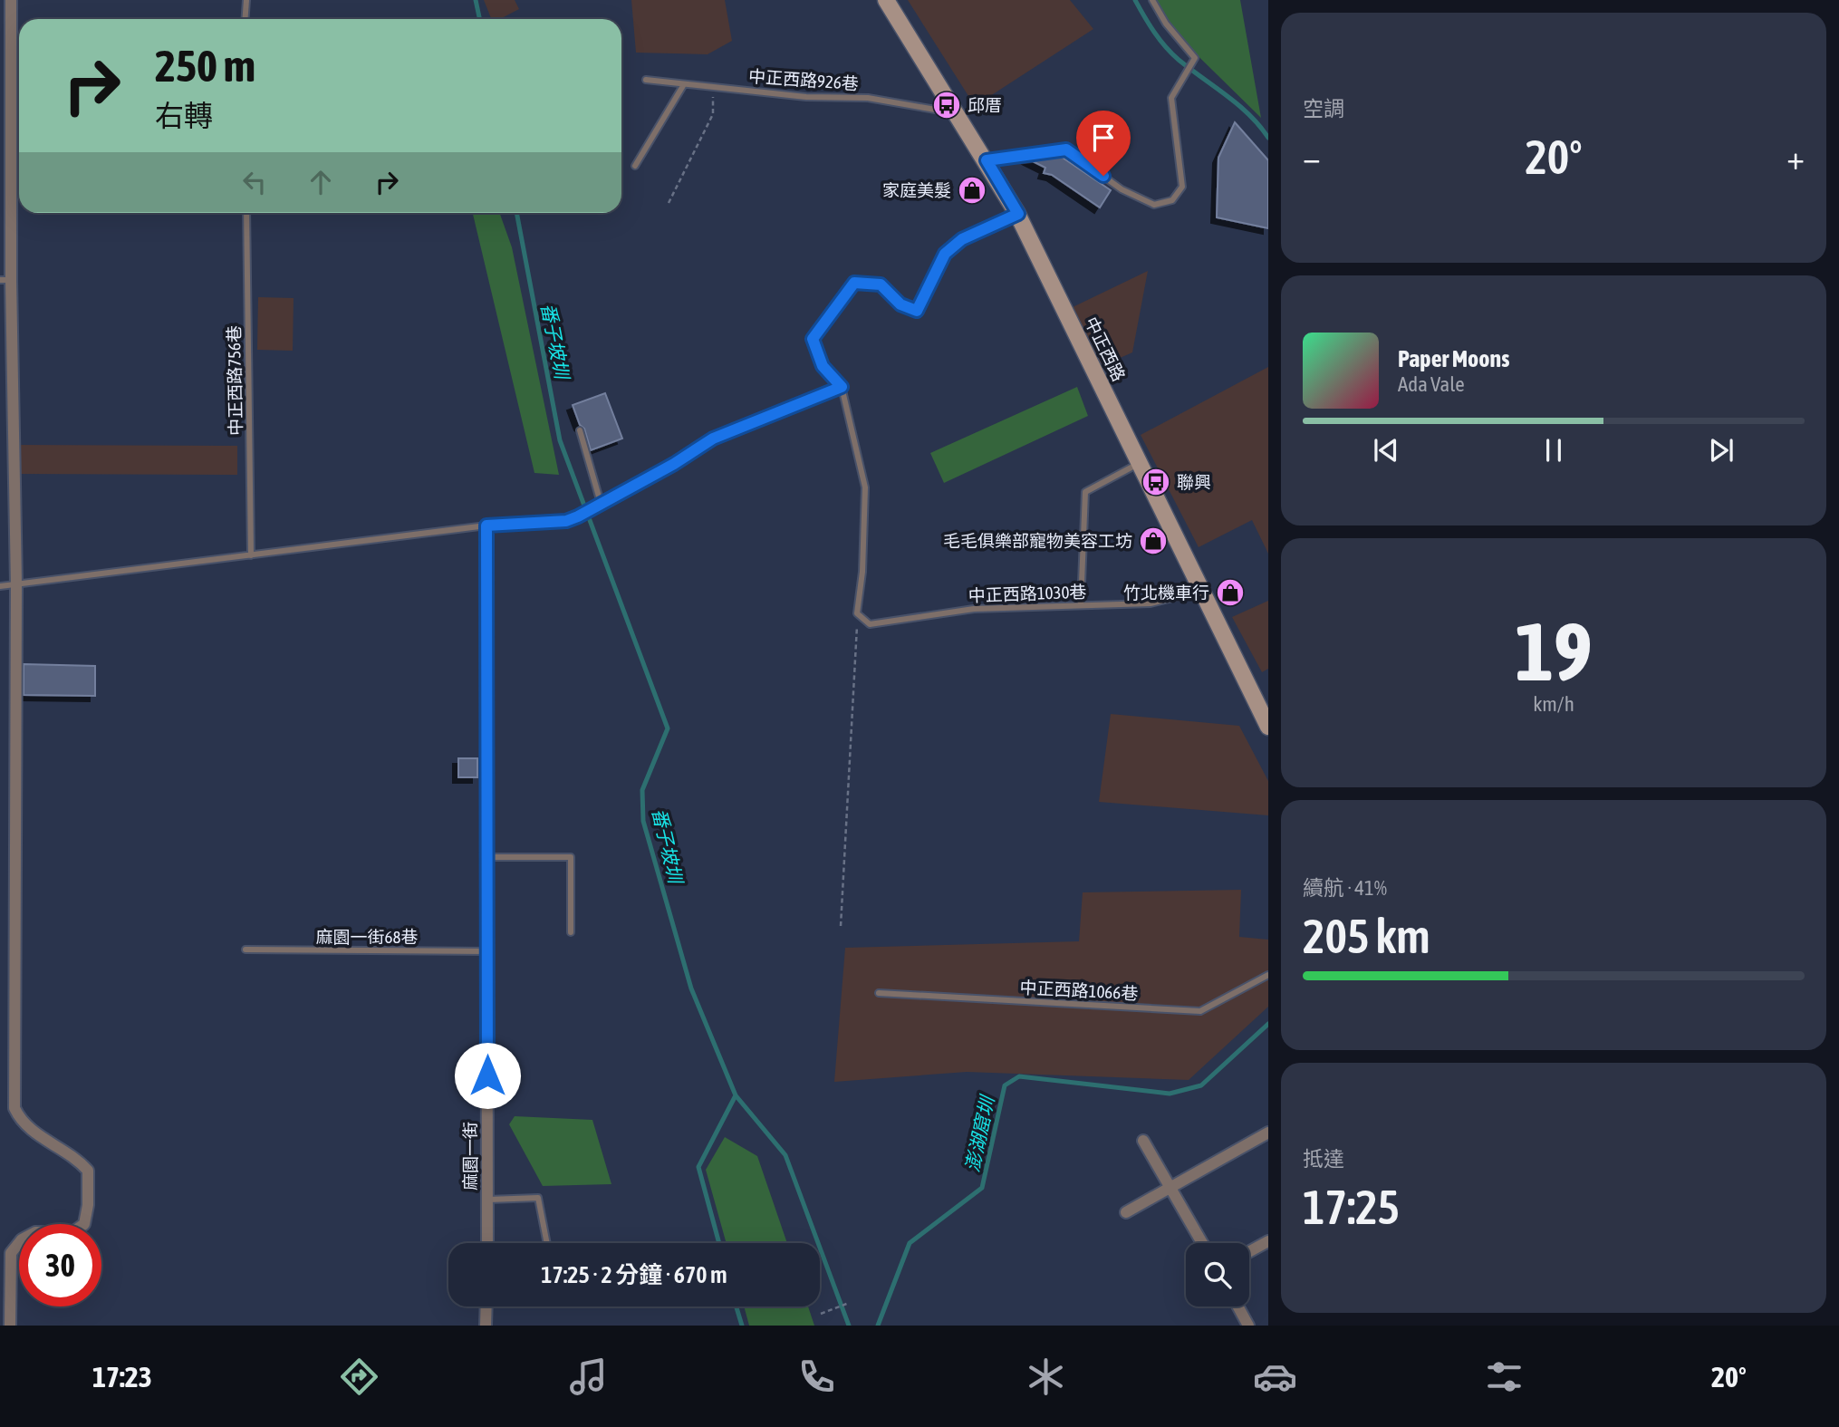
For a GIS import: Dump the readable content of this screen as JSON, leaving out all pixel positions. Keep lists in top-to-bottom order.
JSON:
{
  "streets": {
    "main road": ["中正西路"],
    "street": ["麻園一街"],
    "lane": [
      "中正西路926巷",
      "中正西路756巷",
      "中正西路1030巷",
      "麻園一街68巷",
      "中正西路1066巷"
    ]
  },
  "crossings": [
    ["中正西路926巷", "中正西路"],
    ["中正西路", "中正西路1030巷"],
    ["麻園一街68巷", "麻園一街"]
  ],
  "water": ["番子坡圳", "澎湖窟圳"],
  "places": {
    "bus stop": ["邱厝", "聯興"],
    "shop": ["家庭美髮", "毛毛俱樂部寵物美容工坊", "竹北機車行"]
  },
  "page": {
    "tile": [
      "空調",
      ["19", "km/h"],
      ["續航 · 41%", "205 km"],
      ["抵達", "17:25"]
    ],
    "turn": ["250 m", "右轉"],
    "heat": ["−", "20°", "+"],
    "song": ["Paper Moons", "Ada Vale"],
    "limit": "30",
    "trip": "17:25 · 2 分鐘 · 670 m",
    "tabs": ["17:23", "20°"]
  }
}
